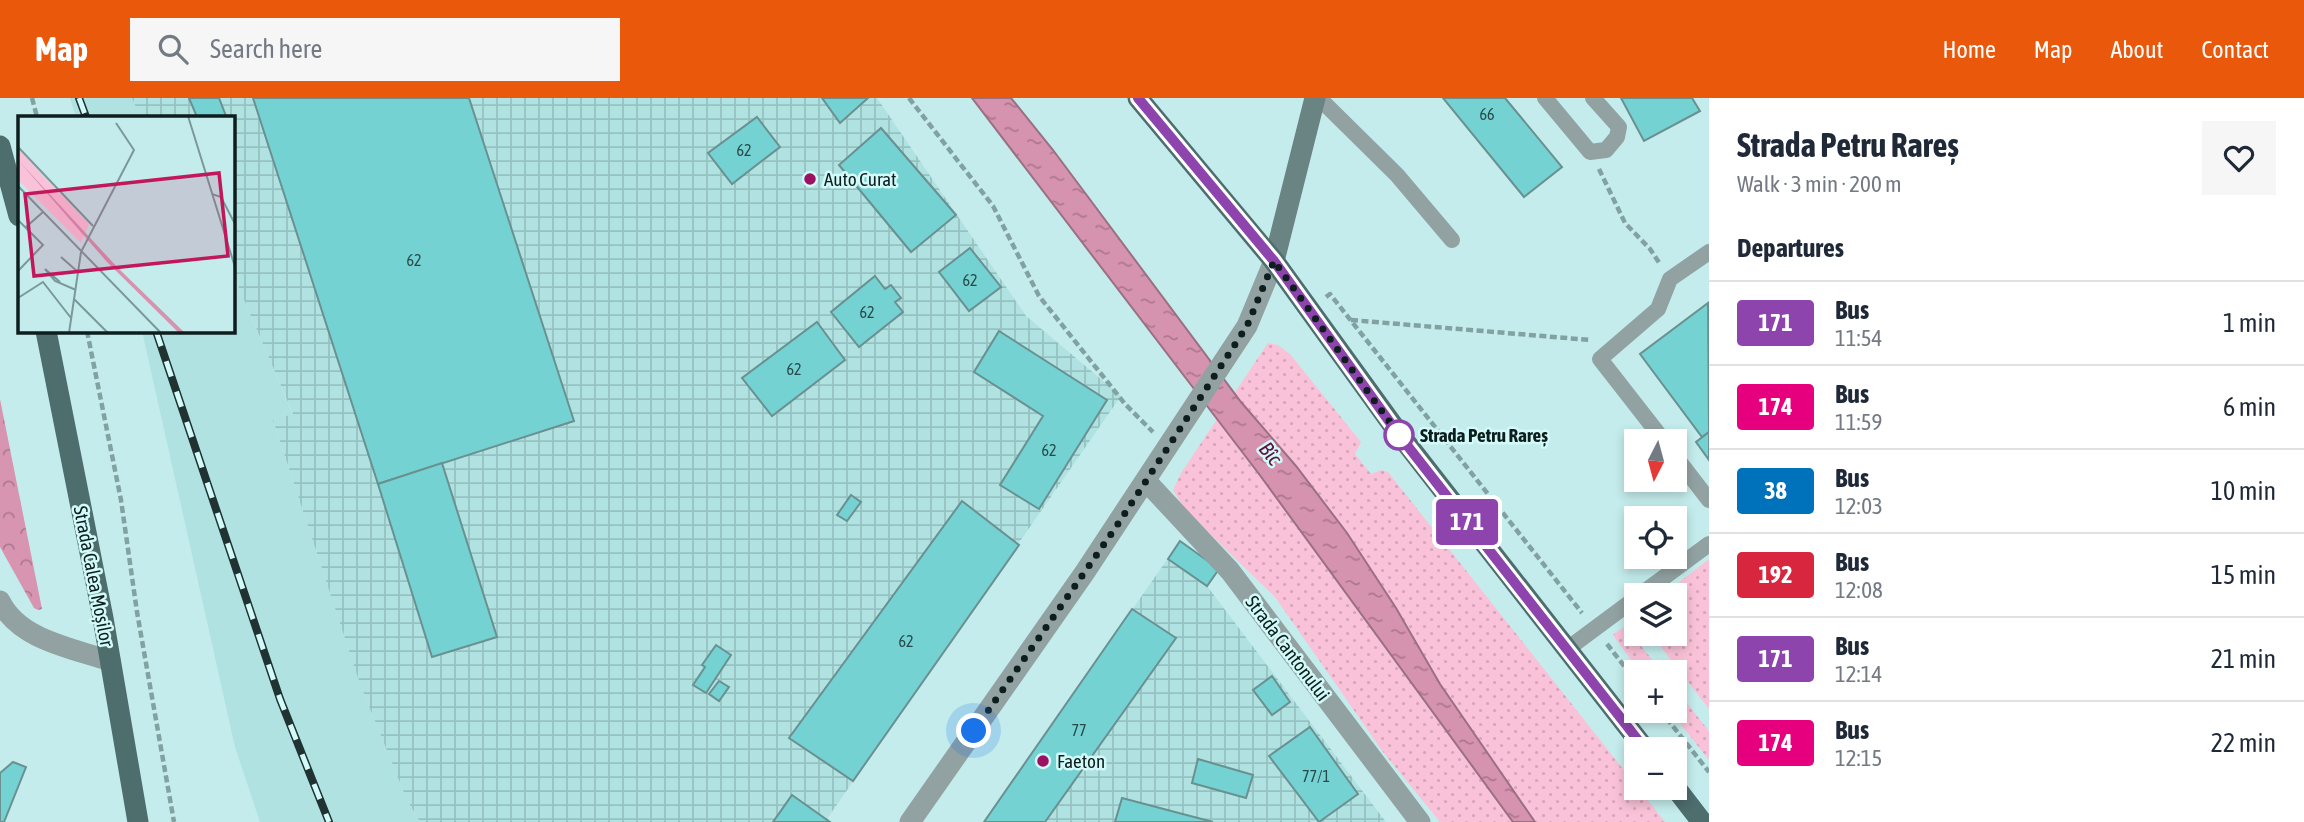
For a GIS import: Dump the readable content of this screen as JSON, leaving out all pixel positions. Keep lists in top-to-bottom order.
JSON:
{
  "streets": {
    "main road": ["Strada Calea Moșilor"],
    "street": ["Strada Cantonului"]
  },
  "water": ["Bîc"],
  "places": ["Auto Curat", "Strada Petru Rareș", "Faeton"],
  "lines": ["bus line 171"],
  "house_numbers": [
    "66",
    "62",
    "62",
    "62",
    "62",
    "62",
    "62",
    "62",
    "77",
    "77/1"
  ],
  "north": "bottom",
  "page": {
    "header": "Map",
    "search": "Search here",
    "nav": [
      "Home",
      "Map",
      "About",
      "Contact"
    ],
    "on_map": "171",
    "heading": [
      ["Strada Petru Rareș", "Walk · 3 min · 200 m"],
      "Departures"
    ],
    "list": [
      {
        "mark": "171",
        "name": "Bus",
        "note": "11:54",
        "value": "1 min"
      },
      {
        "mark": "174",
        "name": "Bus",
        "note": "11:59",
        "value": "6 min"
      },
      {
        "mark": "38",
        "name": "Bus",
        "note": "12:03",
        "value": "10 min"
      },
      {
        "mark": "192",
        "name": "Bus",
        "note": "12:08",
        "value": "15 min"
      },
      {
        "mark": "171",
        "name": "Bus",
        "note": "12:14",
        "value": "21 min"
      },
      {
        "mark": "174",
        "name": "Bus",
        "note": "12:15",
        "value": "22 min"
      }
    ],
    "map_buttons": ["+", "−"]
  }
}
